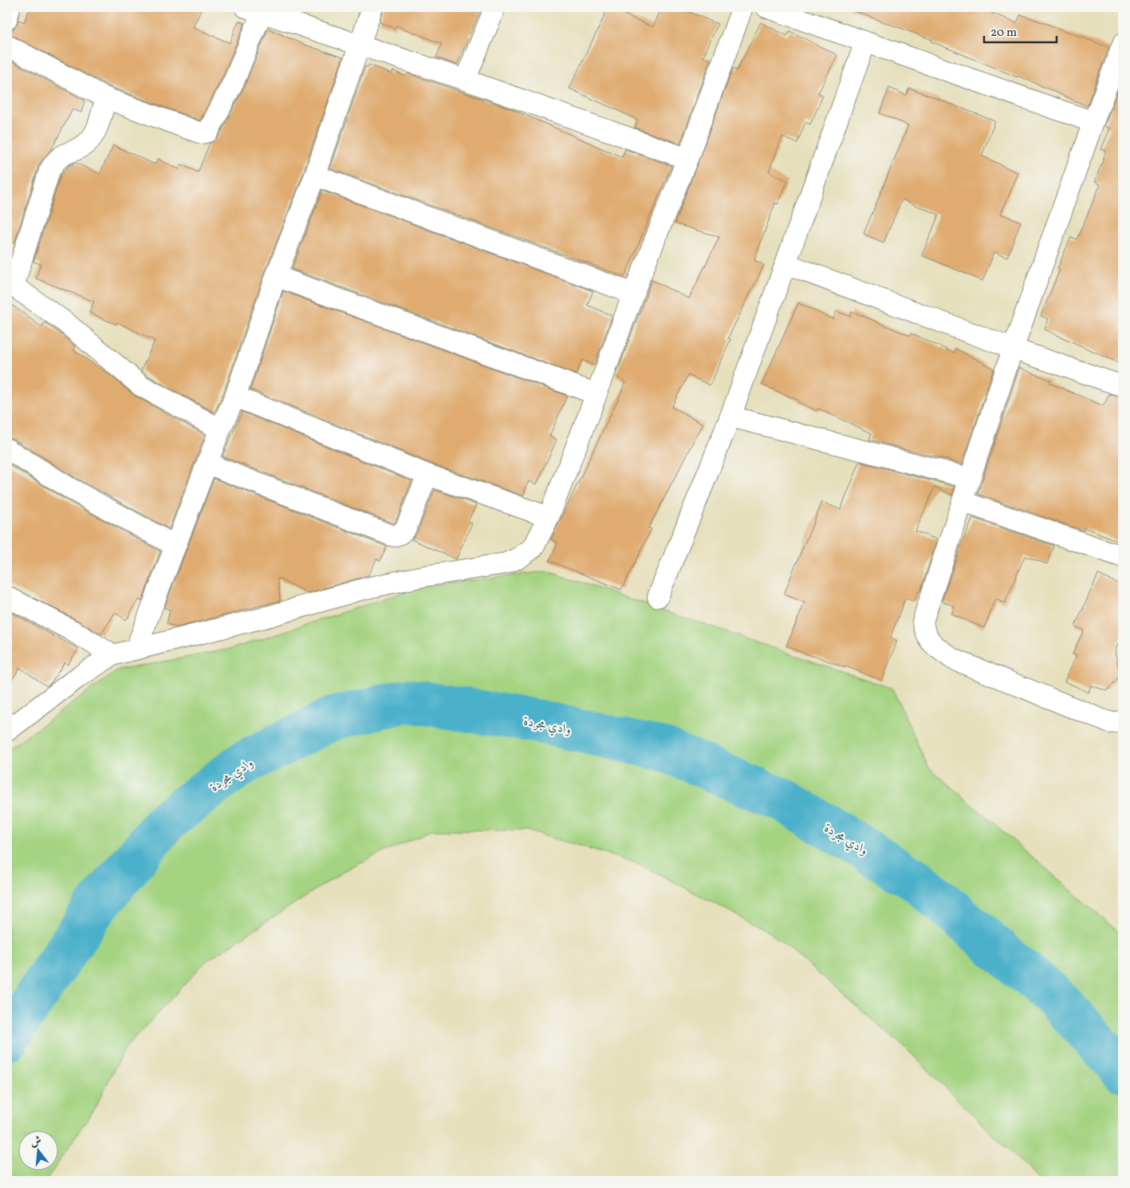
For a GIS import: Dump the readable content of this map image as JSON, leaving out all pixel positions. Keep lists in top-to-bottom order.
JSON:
{
  "water": ["وادي مجردة"],
  "scale_bar": "20 m",
  "north": "top"
}
